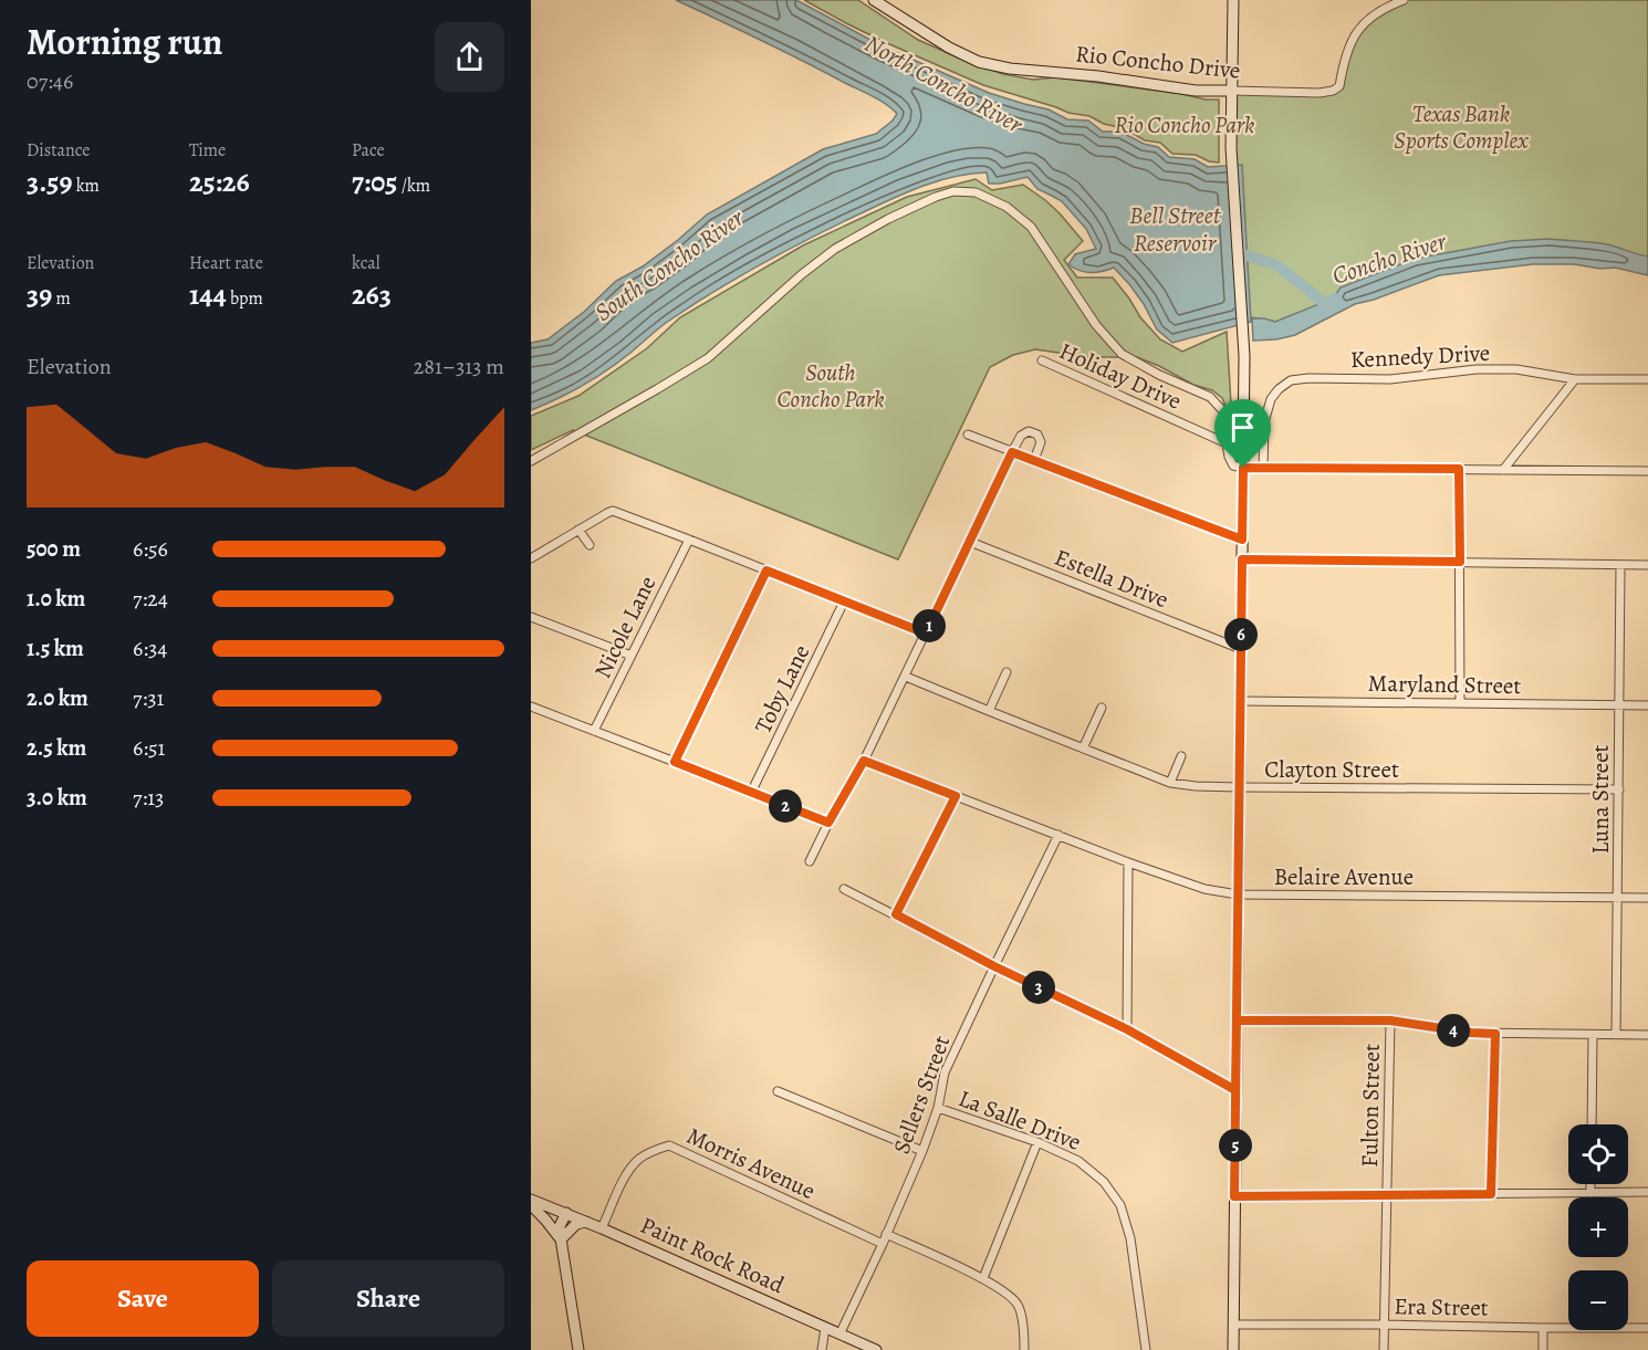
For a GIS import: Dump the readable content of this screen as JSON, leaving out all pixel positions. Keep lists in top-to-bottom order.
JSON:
{
  "streets": {
    "main road": ["Rio Concho Drive", "Paint Rock Road"],
    "street": [
      "Kennedy Drive",
      "Holiday Drive",
      "Estella Drive",
      "Nicole Lane",
      "Maryland Street",
      "Toby Lane",
      "Clayton Street",
      "Luna Street",
      "Belaire Avenue",
      "Sellers Street",
      "Fulton Street",
      "La Salle Drive",
      "Morris Avenue",
      "Era Street"
    ]
  },
  "crossings": [
    ["Maryland Street", "Luna Street"],
    ["Clayton Street", "Luna Street"],
    ["Luna Street", "Belaire Avenue"],
    ["Belaire Avenue", "Sellers Street"],
    ["Sellers Street", "La Salle Drive"],
    ["Sellers Street", "Morris Avenue"],
    ["Sellers Street", "Paint Rock Road"],
    ["Fulton Street", "Era Street"],
    ["Morris Avenue", "Paint Rock Road"]
  ],
  "water": [
    "North Concho River",
    "Bell Street Reservoir",
    "Concho River",
    "South Concho River"
  ],
  "parks": ["Texas Bank Sports Complex", "Rio Concho Park", "South Concho Park"],
  "page": {
    "heading": ["Morning run", "07:46"],
    "stats": [
      ["Distance", "3.59 km"],
      ["Time", "25:26"],
      ["Pace", "7:05 /km"],
      ["Elevation", "39 m"],
      ["Heart rate", "144 bpm"],
      ["kcal", "263"]
    ],
    "chart": ["Elevation", "281–313 m"],
    "list": [
      {
        "name": "500 m",
        "note": "6:56"
      },
      {
        "name": "1.0 km",
        "note": "7:24"
      },
      {
        "name": "1.5 km",
        "note": "6:34"
      },
      {
        "name": "2.0 km",
        "note": "7:31"
      },
      {
        "name": "2.5 km",
        "note": "6:51"
      },
      {
        "name": "3.0 km",
        "note": "7:13"
      }
    ],
    "pins": [
      "1",
      "6",
      "2",
      "3",
      "4",
      "5"
    ],
    "map_buttons": ["+", "−"],
    "buttons": ["Save", "Share"]
  }
}
